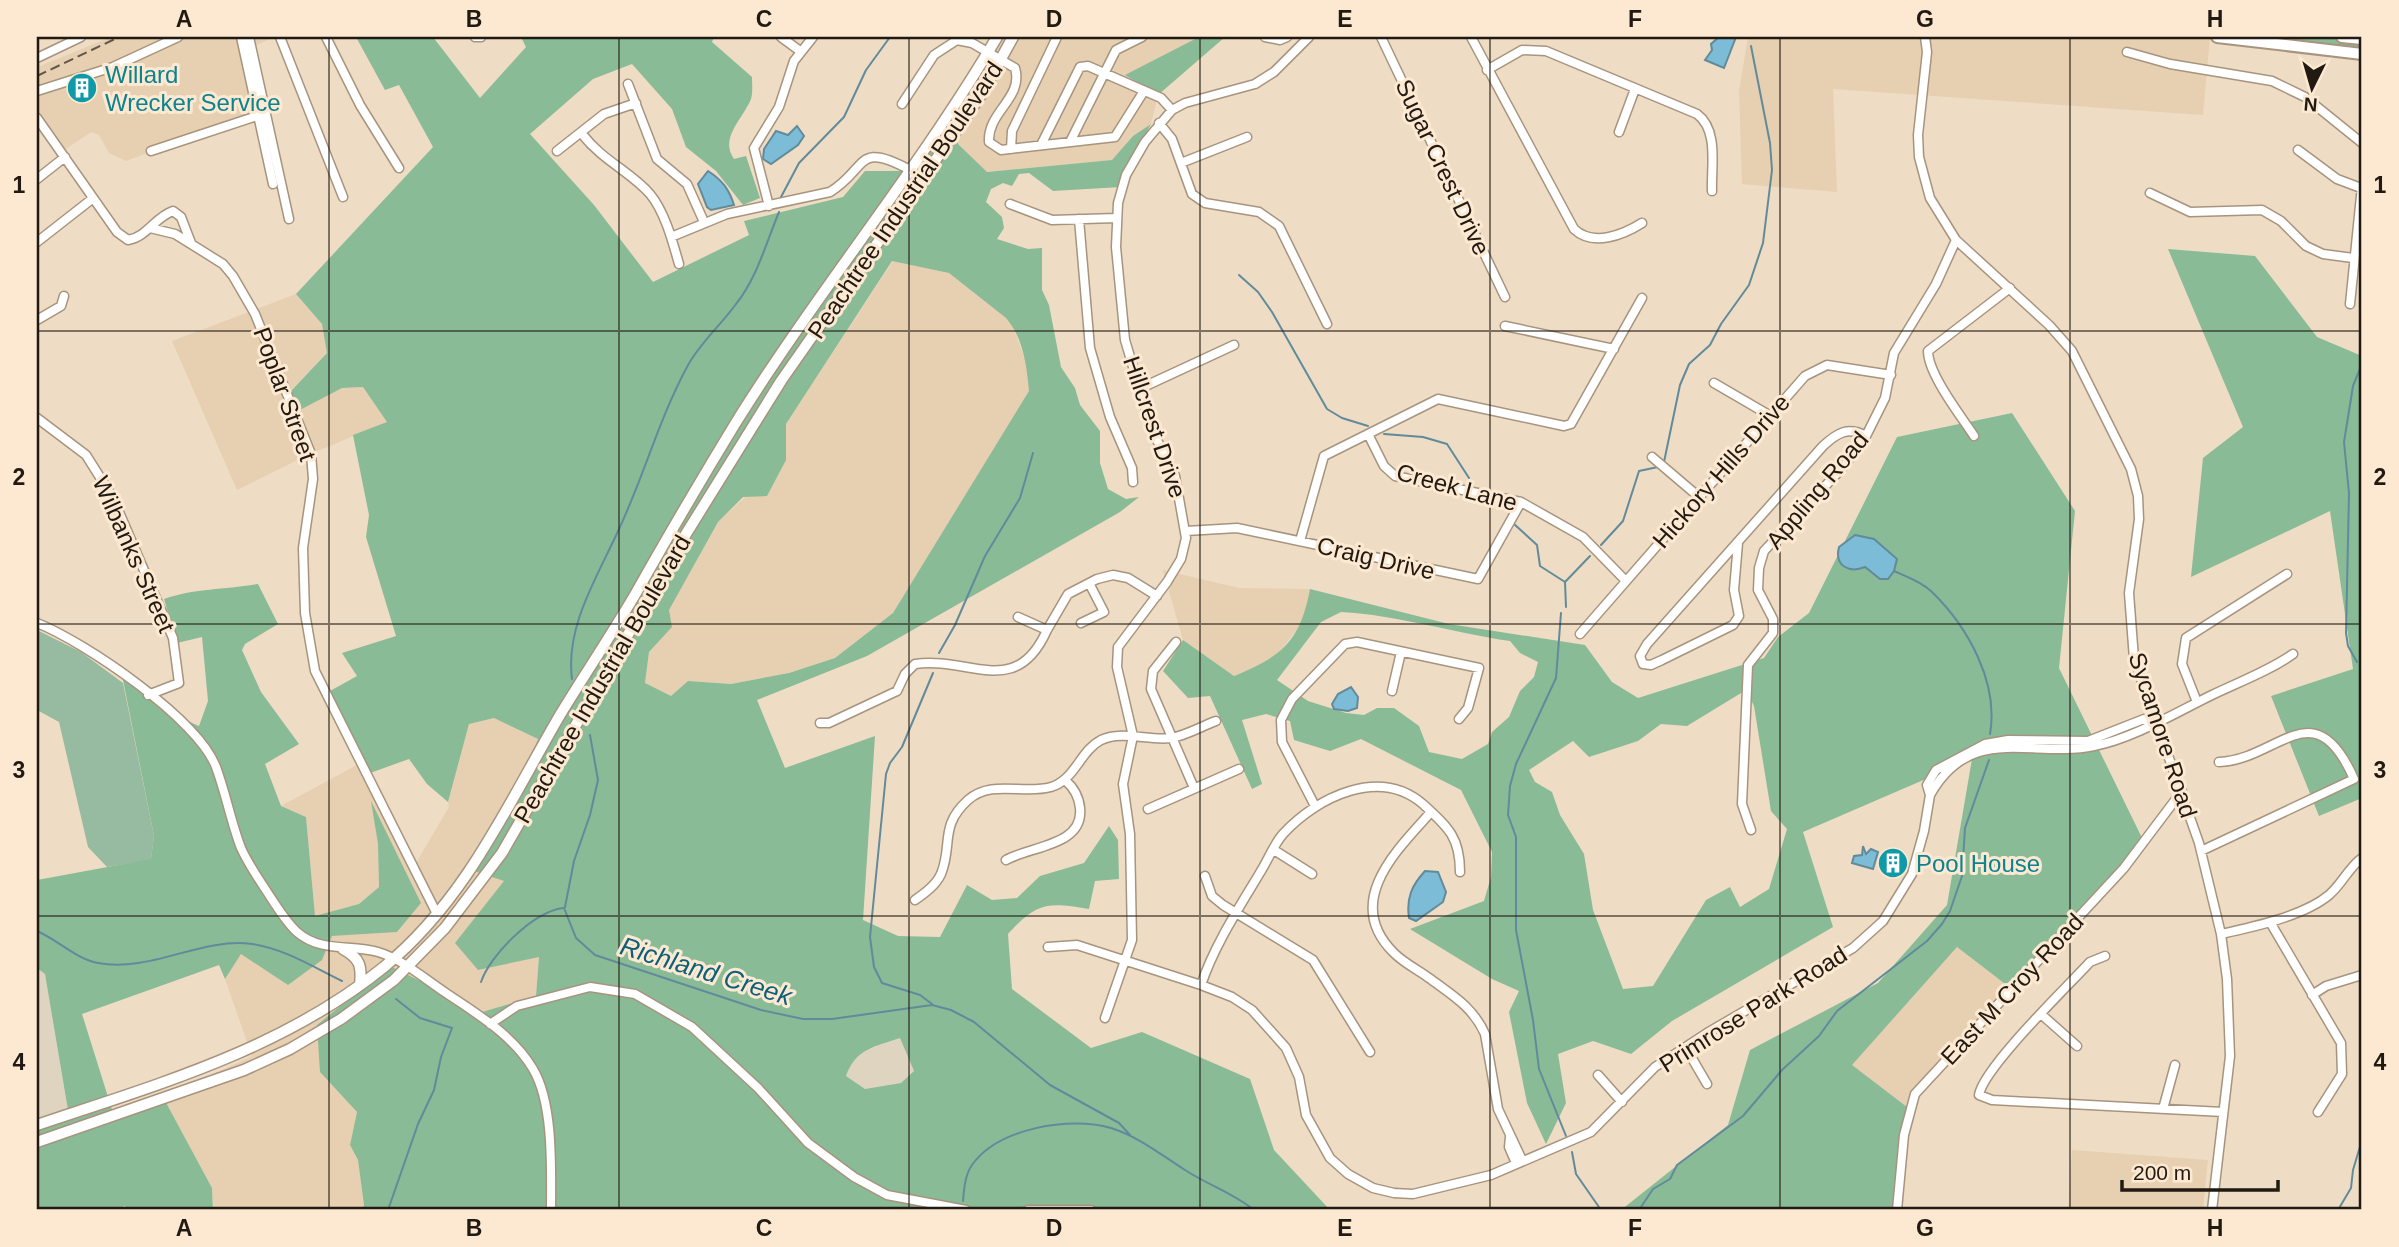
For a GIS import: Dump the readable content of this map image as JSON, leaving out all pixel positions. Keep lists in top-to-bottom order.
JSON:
{
  "streets": {
    "main road": ["Peachtree Industrial Boulevard"],
    "street": [
      "Sugar Crest Drive",
      "Poplar Street",
      "Hillcrest Drive",
      "Hickory Hills Drive",
      "Creek Lane",
      "Appling Road",
      "Wilbanks Street",
      "Craig Drive",
      "Sycamore Road",
      "East M Croy Road",
      "Primrose Park Road"
    ]
  },
  "crossings": [
    ["Peachtree Industrial Boulevard", "Poplar Street"],
    ["Hillcrest Drive", "Craig Drive"],
    ["Hillcrest Drive", "Primrose Park Road"],
    ["Hickory Hills Drive", "Creek Lane"],
    ["Hickory Hills Drive", "Appling Road"],
    ["Creek Lane", "Craig Drive"],
    ["Appling Road", "Sycamore Road"],
    ["Sycamore Road", "East M Croy Road"],
    ["Sycamore Road", "Primrose Park Road"]
  ],
  "water": ["Richland Creek"],
  "places": {
    "building": ["Willard Wrecker Service", "Pool House"]
  },
  "scale_bar": "200 m",
  "north": "bottom",
  "grid": {
    "columns": [
      "A",
      "B",
      "C",
      "D",
      "E",
      "F",
      "G",
      "H"
    ],
    "rows": [
      "1",
      "2",
      "3",
      "4"
    ]
  }
}
